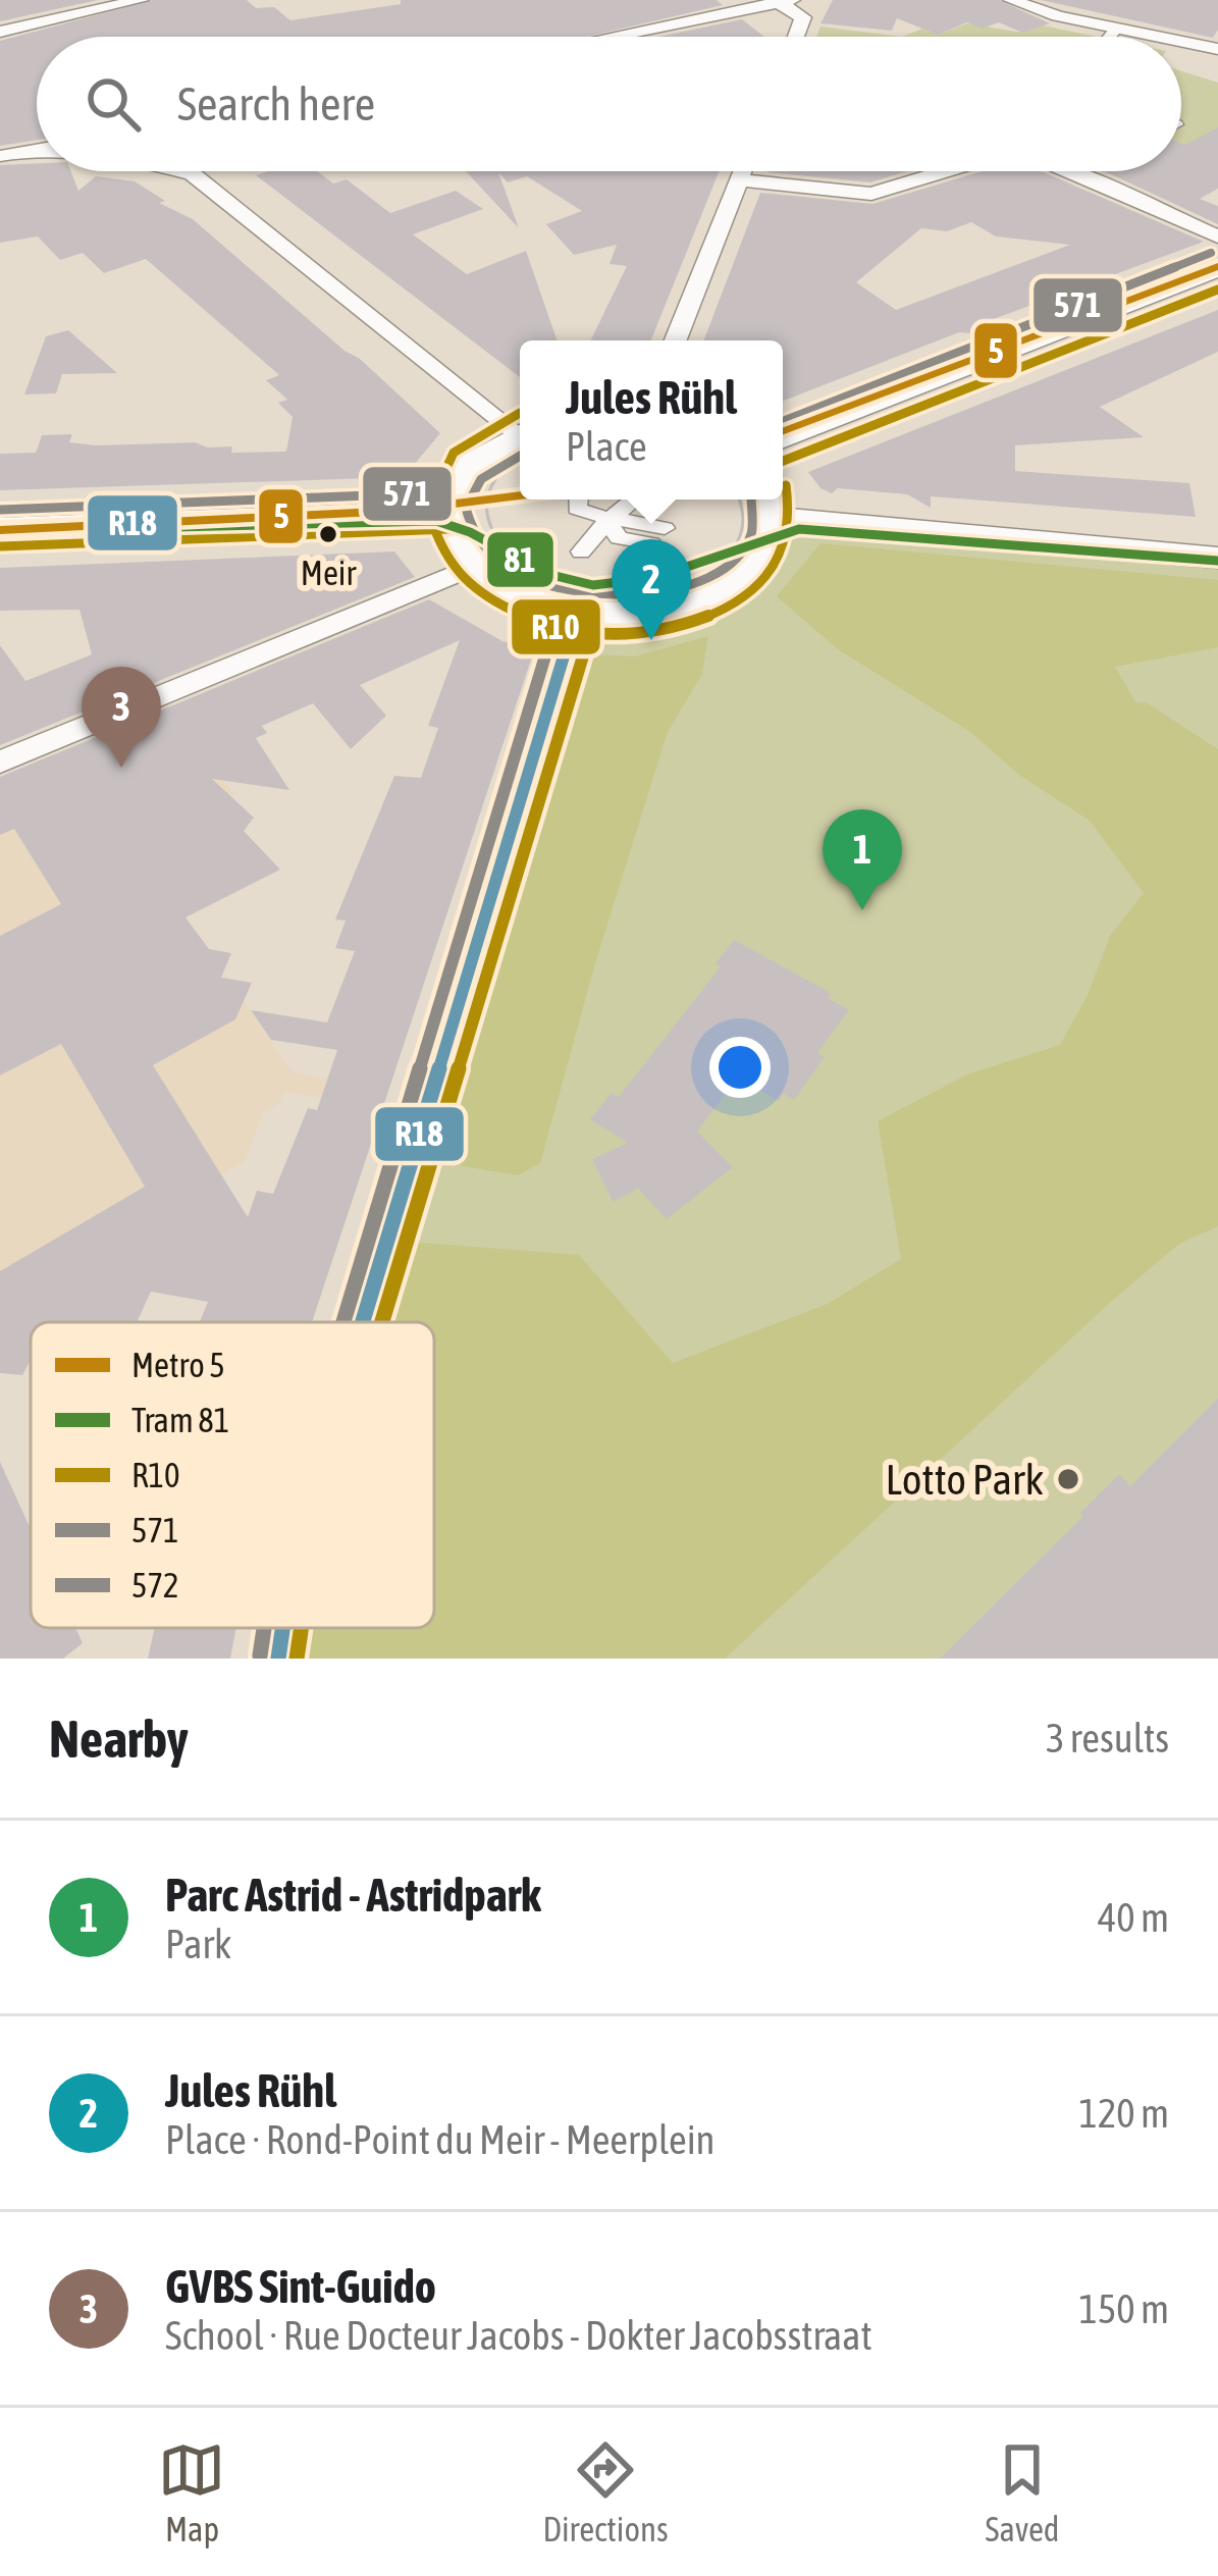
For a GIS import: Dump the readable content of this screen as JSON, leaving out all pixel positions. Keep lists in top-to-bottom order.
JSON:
{
  "places": ["Meir", "Lotto Park"],
  "lines": [
    "transit line 571",
    "metro line 5",
    "transit line R10",
    "transit line R18",
    "tram line 81"
  ],
  "legend": [
    "Metro 5",
    "Tram 81",
    "R10",
    "571",
    "572"
  ],
  "page": {
    "search": "Search here",
    "popup": ["Jules Rühl", "Place"],
    "pins": ["2", "3", "1"],
    "heading": ["Nearby", "3 results"],
    "list": [
      {
        "mark": "1",
        "name": "Parc Astrid - Astridpark",
        "note": "Park",
        "value": "40 m"
      },
      {
        "mark": "2",
        "name": "Jules Rühl",
        "note": "Place · Rond-Point du Meir - Meerplein",
        "value": "120 m"
      },
      {
        "mark": "3",
        "name": "GVBS Sint-Guido",
        "note": "School · Rue Docteur Jacobs - Dokter Jacobsstraat",
        "value": "150 m"
      }
    ],
    "nav": ["Map", "Directions", "Saved"]
  }
}
